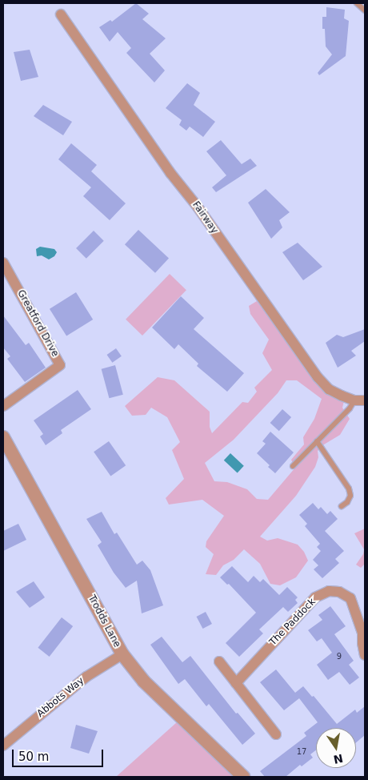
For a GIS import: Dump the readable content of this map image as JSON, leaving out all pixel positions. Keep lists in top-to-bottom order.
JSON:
{
  "streets": {
    "street": [
      "Fairway",
      "Greatford Drive",
      "Trodds Lane",
      "The Paddock",
      "Abbots Way"
    ]
  },
  "crossings": [
    ["Trodds Lane", "Abbots Way"]
  ],
  "house_numbers": ["9", "17"],
  "scale_bar": "50 m",
  "north": "bottom"
}
